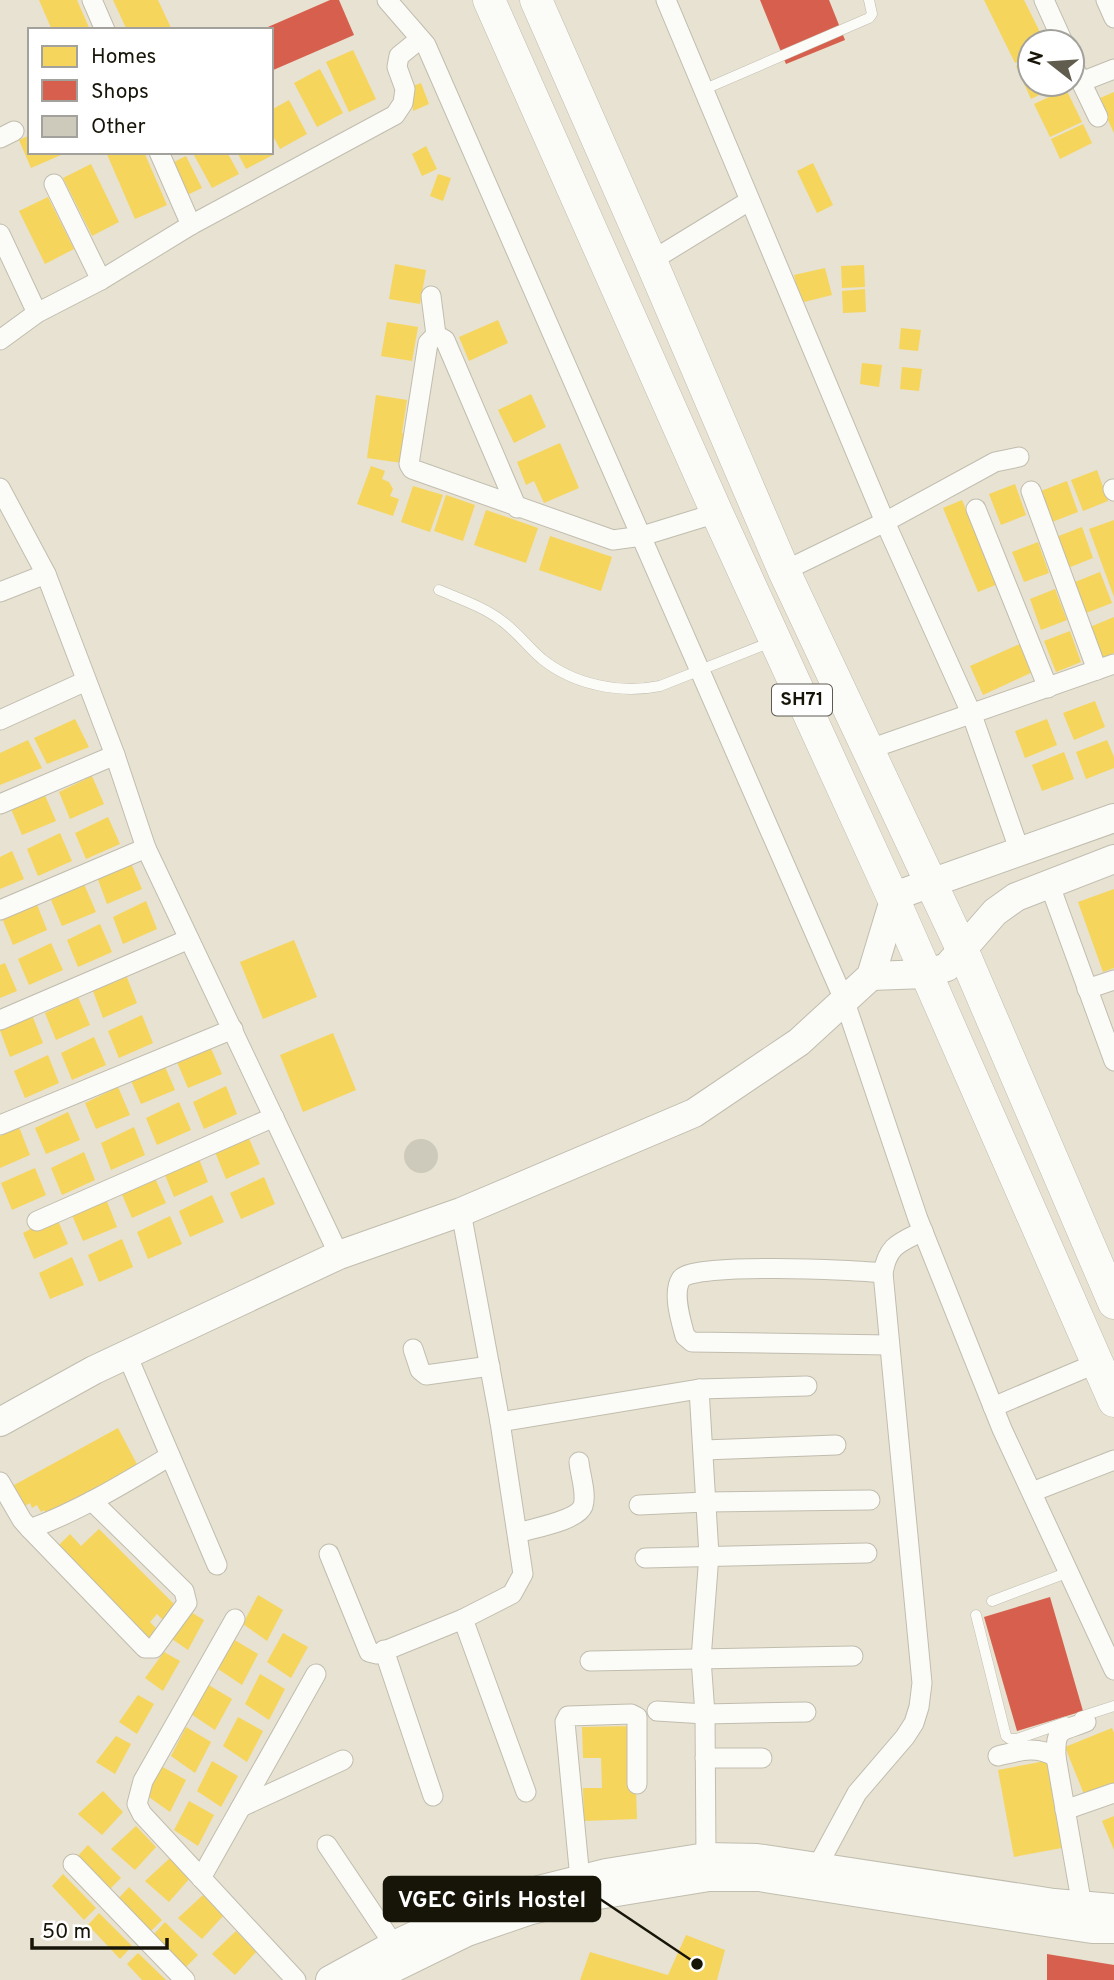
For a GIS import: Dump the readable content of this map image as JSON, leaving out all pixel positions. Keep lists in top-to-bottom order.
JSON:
{
  "streets": {
    "main road": ["SH71"]
  },
  "places": ["VGEC Girls Hostel"],
  "legend": ["Homes", "Shops", "Other"],
  "scale_bar": "50 m",
  "north": "left"
}
